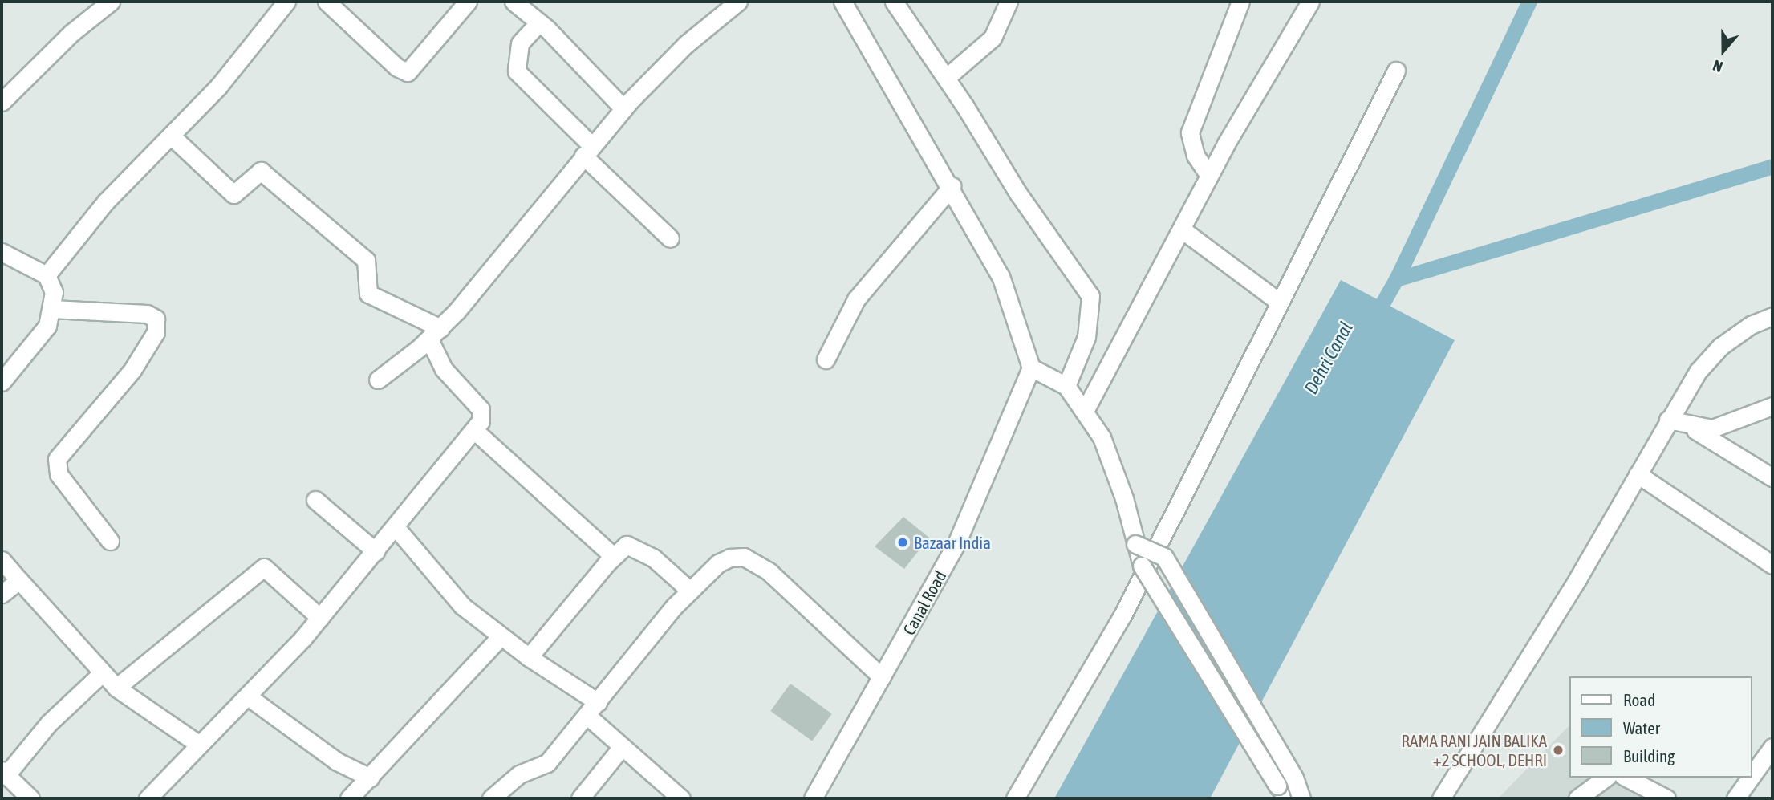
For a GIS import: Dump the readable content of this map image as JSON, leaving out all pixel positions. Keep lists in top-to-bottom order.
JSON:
{
  "streets": {
    "street": ["Canal Road"]
  },
  "water": ["Dehri Canal"],
  "places": ["Bazaar India", "RAMA RANI JAIN BALIKA +2 SCHOOL, DEHRI"],
  "legend": ["Road", "Water", "Building"],
  "north": "bottom"
}
